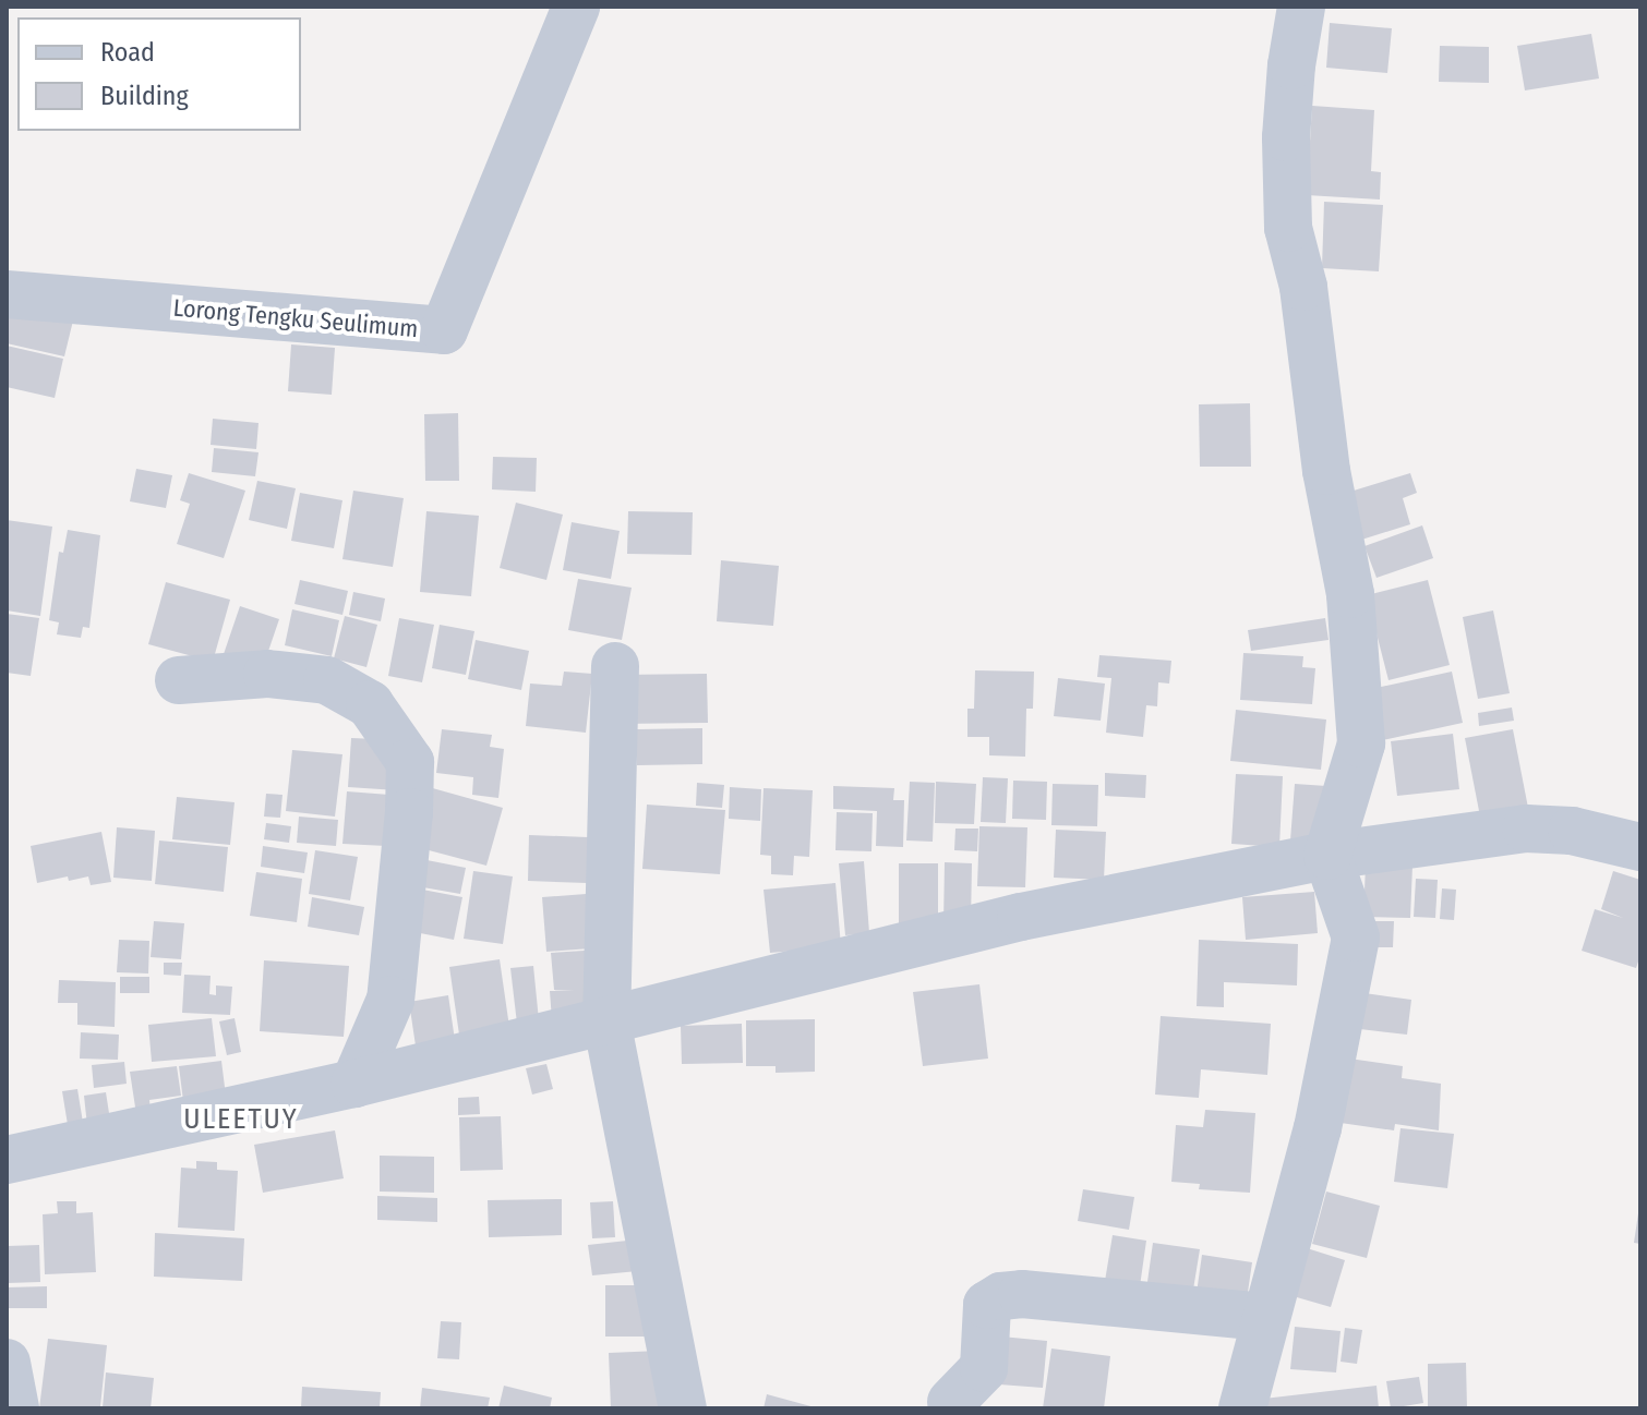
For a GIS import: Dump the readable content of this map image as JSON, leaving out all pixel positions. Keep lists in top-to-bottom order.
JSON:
{
  "streets": {
    "street": ["Lorong Tengku Seulimum"]
  },
  "districts": ["ULEETUY"],
  "legend": ["Road", "Building"]
}
